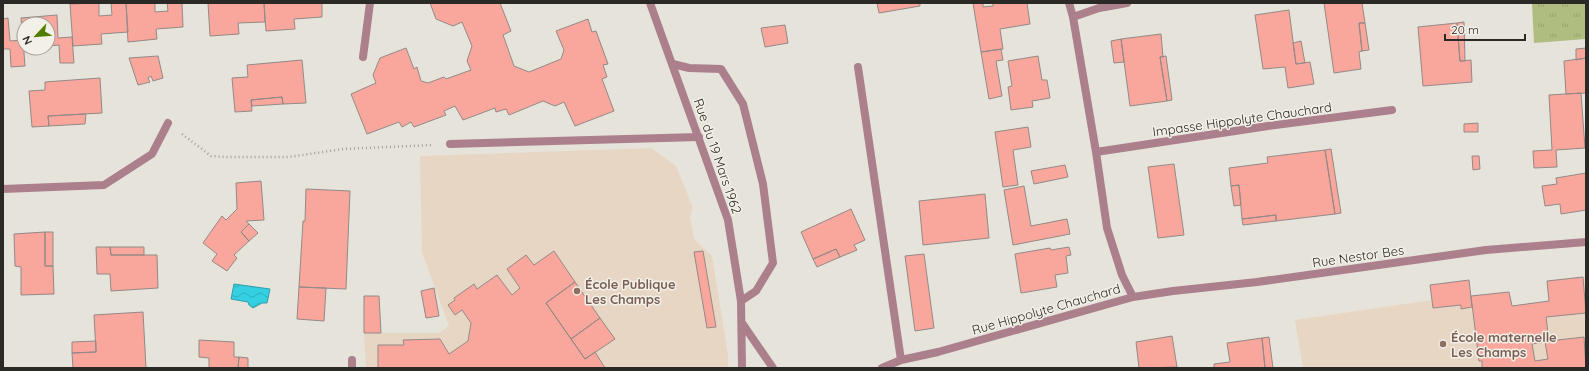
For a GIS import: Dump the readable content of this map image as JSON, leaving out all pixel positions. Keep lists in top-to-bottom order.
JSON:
{
  "streets": {
    "street": [
      "Impasse Hippolyte Chauchard",
      "Rue du 19 Mars 1962",
      "Rue Nestor Bes",
      "Rue Hippolyte Chauchard"
    ]
  },
  "crossings": [
    ["Impasse Hippolyte Chauchard", "Rue Hippolyte Chauchard"],
    ["Rue Nestor Bes", "Rue Hippolyte Chauchard"]
  ],
  "places": ["École Publique Les Champs", "École maternelle Les Champs"],
  "scale_bar": "20 m",
  "north": "bottom left"
}
